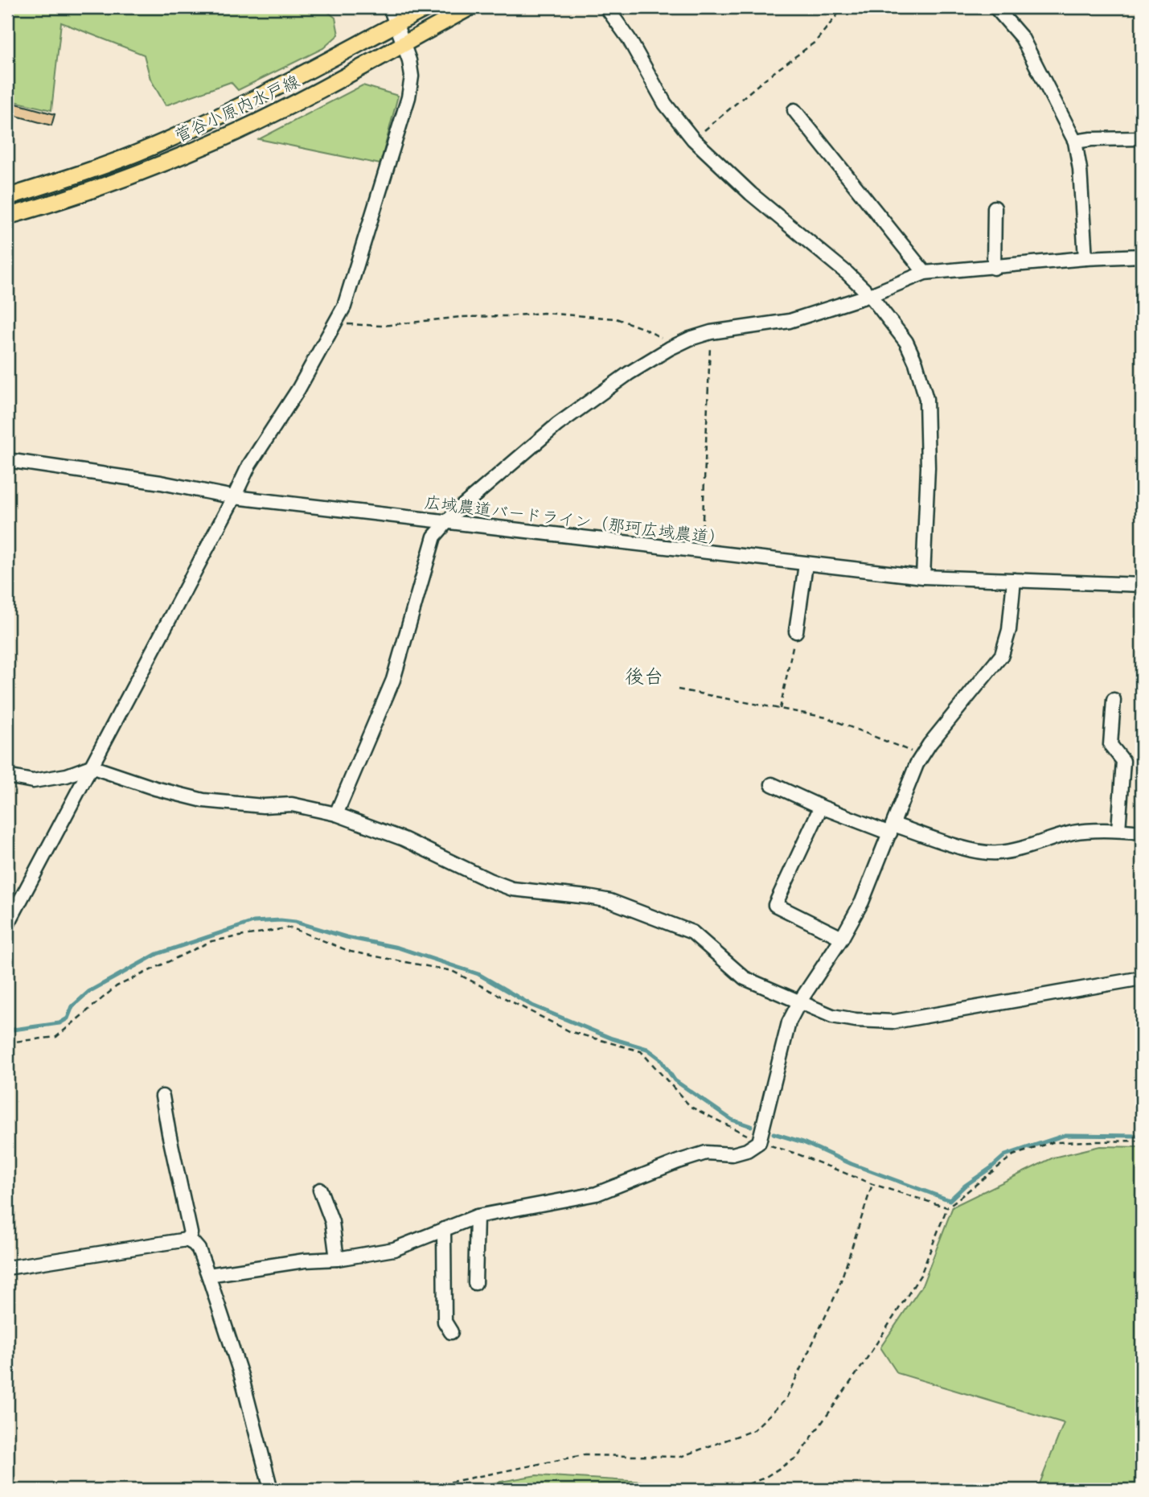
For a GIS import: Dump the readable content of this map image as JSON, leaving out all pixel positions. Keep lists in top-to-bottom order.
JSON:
{
  "streets": {
    "main road": ["菅谷小原内水戸線"],
    "street": ["広域農道バードライン（那珂広域農道）"]
  },
  "districts": ["後台"]
}
